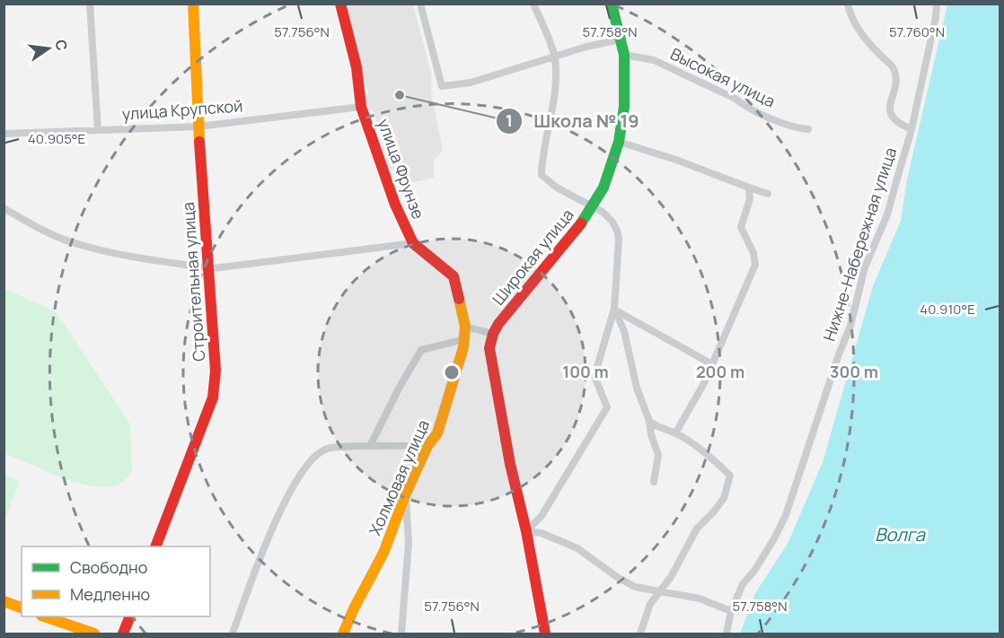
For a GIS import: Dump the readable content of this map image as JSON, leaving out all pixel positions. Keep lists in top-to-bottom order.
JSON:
{
  "streets": {
    "street": [
      "Высокая улица",
      "улица Крупской",
      "улица Фрунзе",
      "Нижне-Набережная улица",
      "Широкая улица",
      "Строительная улица",
      "Холмовая улица"
    ]
  },
  "crossings": [
    ["Высокая улица", "Широкая улица"],
    ["улица Крупской", "улица Фрунзе"],
    ["улица Крупской", "Строительная улица"],
    ["улица Фрунзе", "Холмовая улица"]
  ],
  "water": ["Волга"],
  "places": ["Школа № 19"],
  "legend": ["Свободно", "Медленно"],
  "north": "right",
  "coordinates": [
    "57.756°N",
    "57.758°N",
    "57.760°N",
    "40.905°E",
    "40.910°E"
  ],
  "rings": ["100 m", "200 m", "300 m"]
}
